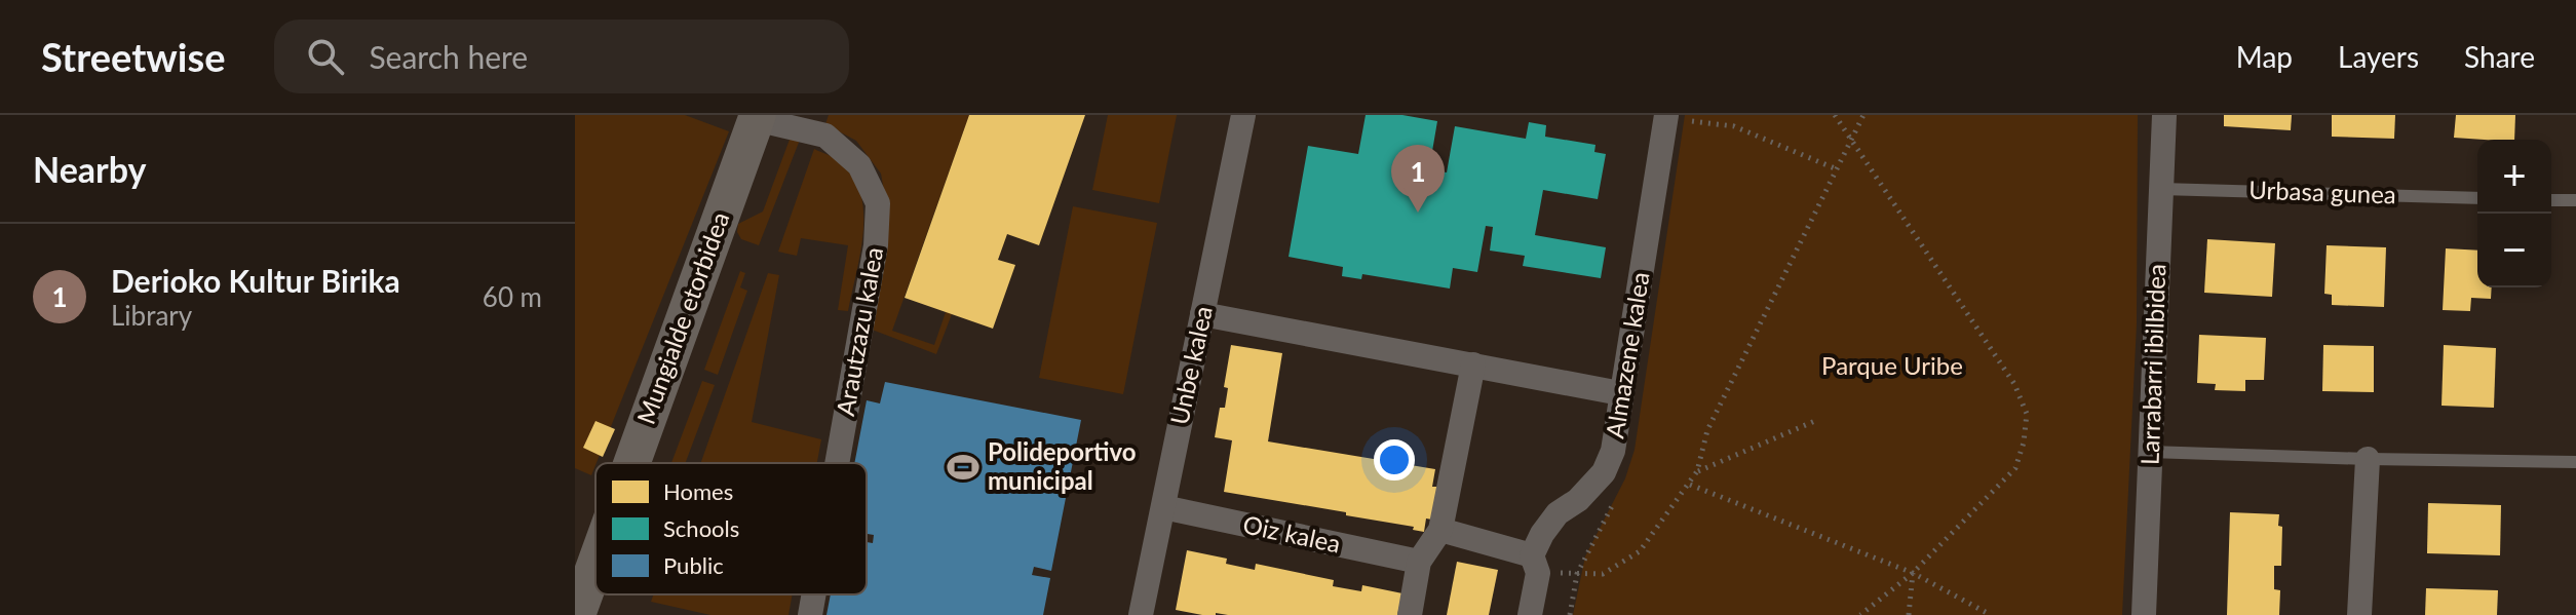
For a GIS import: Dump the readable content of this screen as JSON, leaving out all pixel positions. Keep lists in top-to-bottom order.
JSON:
{
  "streets": {
    "street": [
      "Mungialde etorbidea",
      "Arautzazu kalea",
      "Almazene kalea",
      "Larrabarri ibilbidea",
      "Unbe kalea",
      "Oiz kalea"
    ],
    "lane": ["Urbasa gunea"]
  },
  "crossings": [
    ["Urbasa gunea", "Larrabarri ibilbidea"],
    ["Mungialde etorbidea", "Arautzazu kalea"],
    ["Unbe kalea", "Oiz kalea"]
  ],
  "parks": ["Parque Uribe"],
  "places": {
    "sports": ["Polideportivo municipal"]
  },
  "legend": ["Homes", "Schools", "Public"],
  "page": {
    "header": "Streetwise",
    "search": "Search here",
    "nav": ["Map", "Layers", "Share"],
    "heading": "Nearby",
    "map_buttons": ["+", "−"],
    "pins": "1",
    "list": [
      {
        "mark": "1",
        "name": "Derioko Kultur Birika",
        "note": "Library",
        "value": "60 m"
      }
    ]
  }
}
